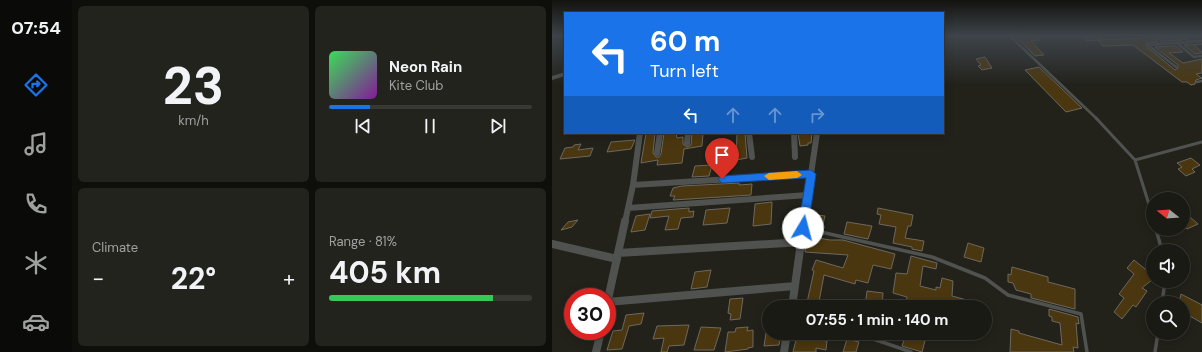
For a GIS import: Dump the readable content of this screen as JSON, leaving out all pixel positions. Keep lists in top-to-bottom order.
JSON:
{
  "north": "left",
  "page": {
    "tabs": "07:54",
    "tile": [
      ["23", "km/h"],
      "Climate",
      ["Range · 81%", "405 km"]
    ],
    "turn": ["60 m", "Turn left"],
    "song": ["Neon Rain", "Kite Club"],
    "heat": ["−", "22°", "+"],
    "limit": "30",
    "trip": "07:55 · 1 min · 140 m"
  }
}
